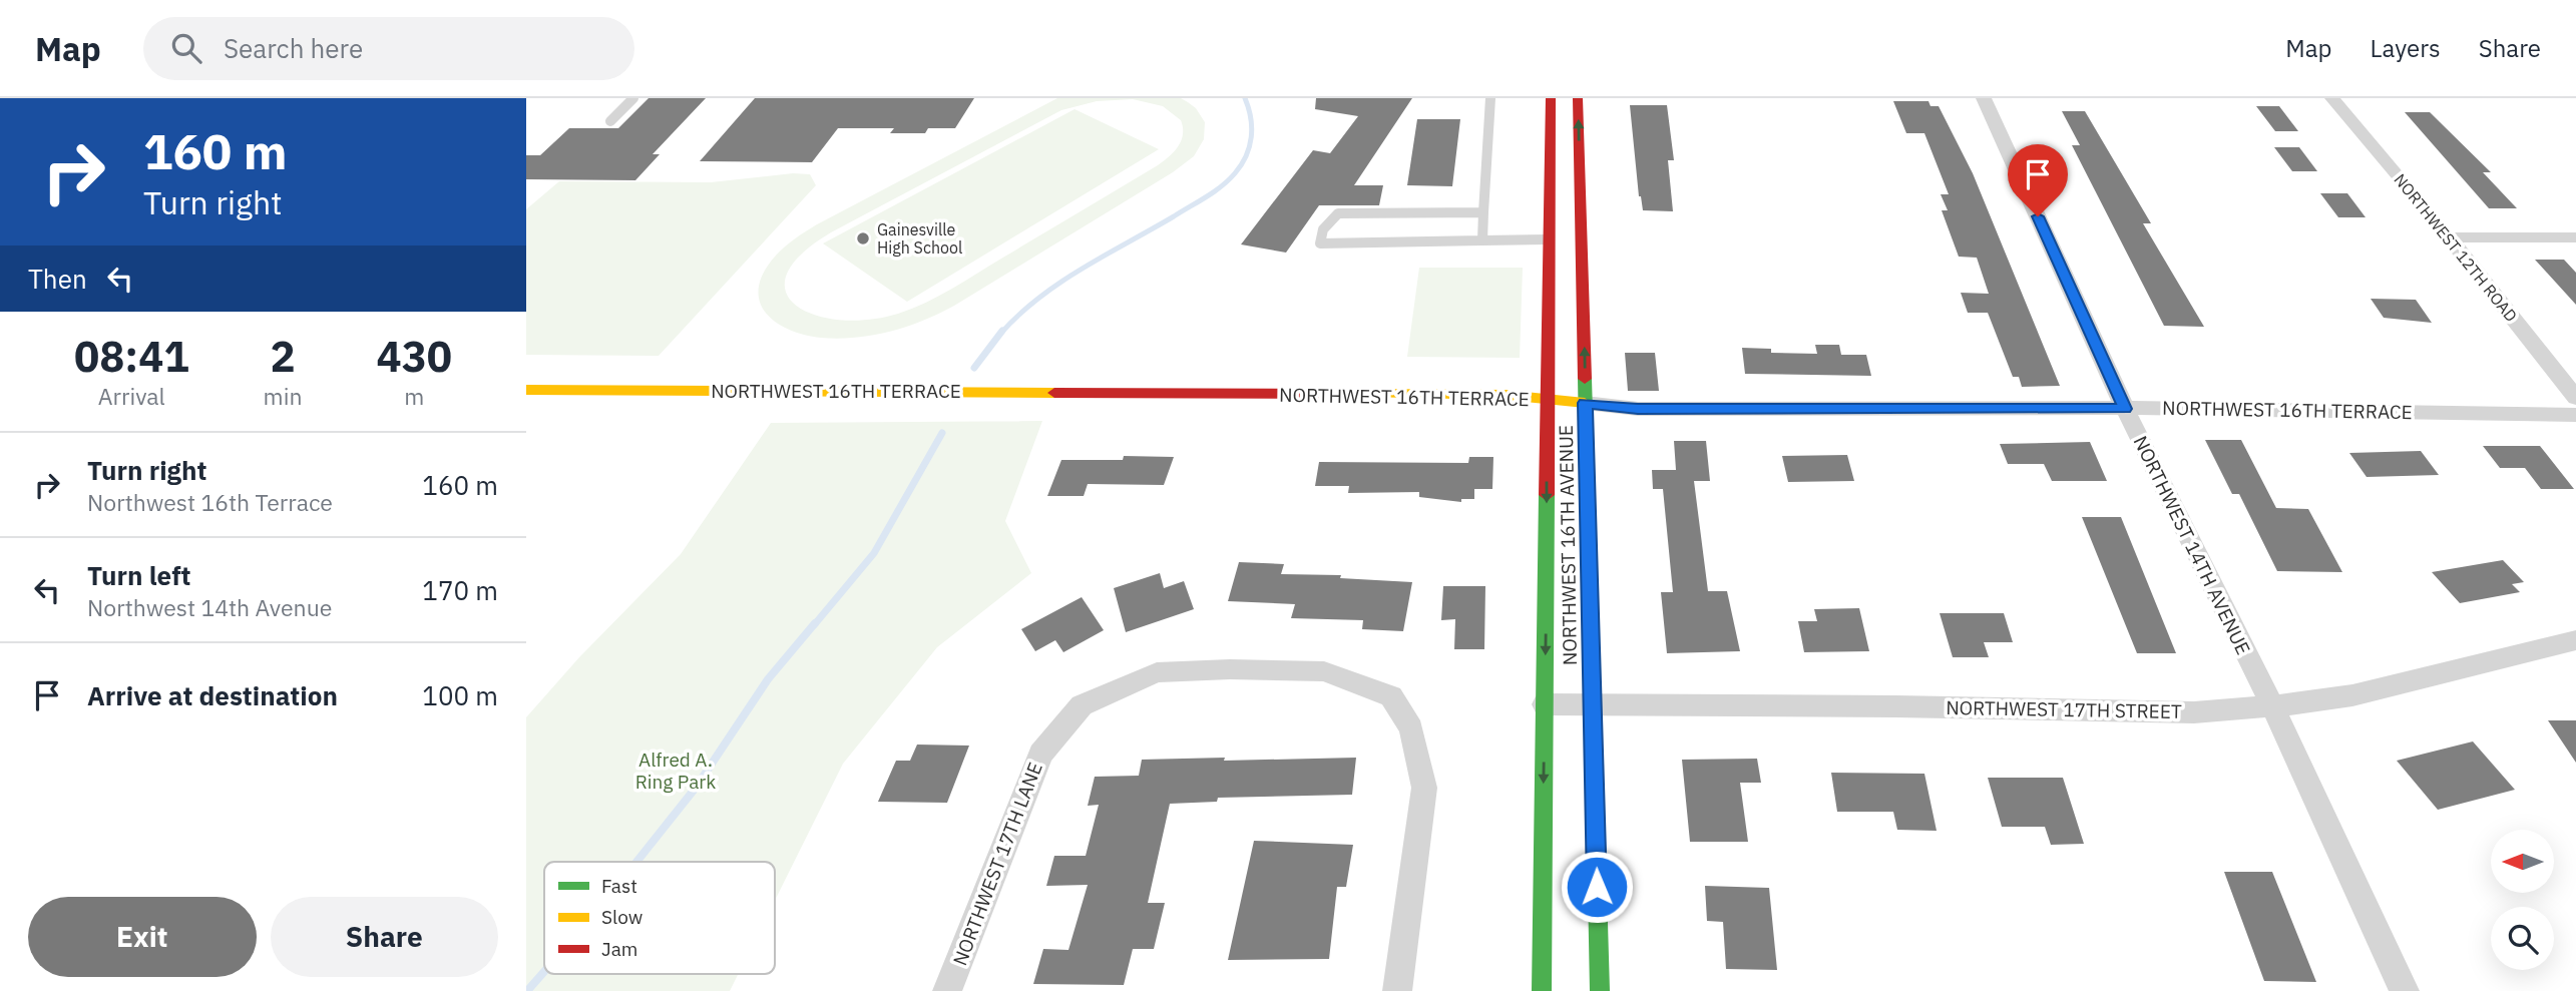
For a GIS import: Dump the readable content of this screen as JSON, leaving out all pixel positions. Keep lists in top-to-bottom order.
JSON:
{
  "streets": {
    "main road": ["NORTHWEST 16TH TERRACE", "NORTHWEST 16TH AVENUE"],
    "street": [
      "NORTHWEST 12TH ROAD",
      "NORTHWEST 14TH AVENUE",
      "NORTHWEST 17TH STREET",
      "NORTHWEST 17TH LANE"
    ]
  },
  "crossings": [
    ["NORTHWEST 16TH TERRACE", "NORTHWEST 16TH AVENUE"],
    ["NORTHWEST 16TH TERRACE", "NORTHWEST 14TH AVENUE"],
    ["NORTHWEST 16TH AVENUE", "NORTHWEST 17TH STREET"],
    ["NORTHWEST 14TH AVENUE", "NORTHWEST 17TH STREET"]
  ],
  "parks": ["Alfred A. Ring Park"],
  "places": ["Gainesville High School"],
  "legend": ["Fast", "Slow", "Jam"],
  "north": "left",
  "page": {
    "header": "Map",
    "search": "Search here",
    "nav": ["Map", "Layers", "Share"],
    "turn": ["160 m", "Turn right"],
    "then": "Then",
    "eta": [
      "08:41",
      "Arrival",
      "2",
      "min",
      "430",
      "m"
    ],
    "list": [
      {
        "name": "Turn right",
        "note": "Northwest 16th Terrace",
        "value": "160 m"
      },
      {
        "name": "Turn left",
        "note": "Northwest 14th Avenue",
        "value": "170 m"
      },
      {
        "name": "Arrive at destination",
        "value": "100 m"
      }
    ],
    "buttons": ["Exit", "Share"]
  }
}
